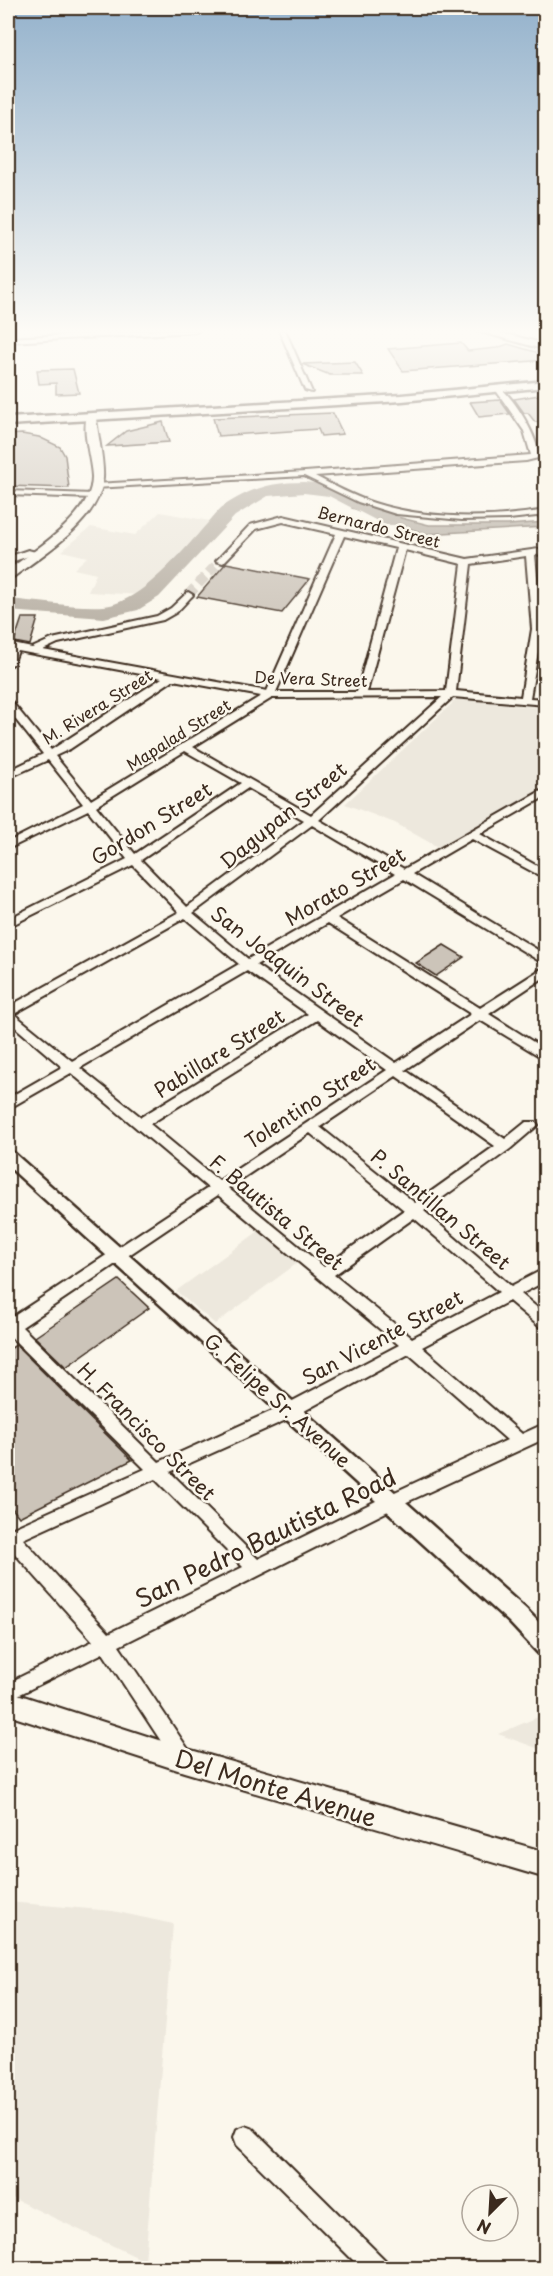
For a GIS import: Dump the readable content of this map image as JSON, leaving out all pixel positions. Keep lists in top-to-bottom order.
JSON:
{
  "streets": {
    "main road": ["Del Monte Avenue"],
    "street": [
      "Bernardo Street",
      "De Vera Street",
      "M. Rivera Street",
      "Mapalad Street",
      "Dagupan Street",
      "Gordon Street",
      "Morato Street",
      "San Joaquin Street",
      "Pabillare Street",
      "Tolentino Street",
      "P. Santillan Street",
      "F. Bautista Street",
      "San Vicente Street",
      "G. Felipe Sr. Avenue",
      "H. Francisco Street",
      "San Pedro Bautista Road"
    ]
  },
  "crossings": [
    ["De Vera Street", "M. Rivera Street"],
    ["De Vera Street", "Mapalad Street"],
    ["De Vera Street", "Dagupan Street"],
    ["M. Rivera Street", "San Joaquin Street"],
    ["Mapalad Street", "San Joaquin Street"],
    ["Dagupan Street", "San Joaquin Street"],
    ["Dagupan Street", "F. Bautista Street"],
    ["Gordon Street", "San Joaquin Street"],
    ["Morato Street", "San Joaquin Street"],
    ["Morato Street", "F. Bautista Street"],
    ["San Joaquin Street", "Pabillare Street"],
    ["San Joaquin Street", "Tolentino Street"],
    ["Pabillare Street", "F. Bautista Street"],
    ["Tolentino Street", "P. Santillan Street"],
    ["Tolentino Street", "F. Bautista Street"],
    ["Tolentino Street", "G. Felipe Sr. Avenue"],
    ["Tolentino Street", "H. Francisco Street"],
    ["P. Santillan Street", "San Vicente Street"],
    ["F. Bautista Street", "San Vicente Street"],
    ["F. Bautista Street", "San Pedro Bautista Road"],
    ["San Vicente Street", "G. Felipe Sr. Avenue"],
    ["San Vicente Street", "H. Francisco Street"],
    ["G. Felipe Sr. Avenue", "San Pedro Bautista Road"],
    ["H. Francisco Street", "San Pedro Bautista Road"]
  ],
  "north": "bottom left"
}
